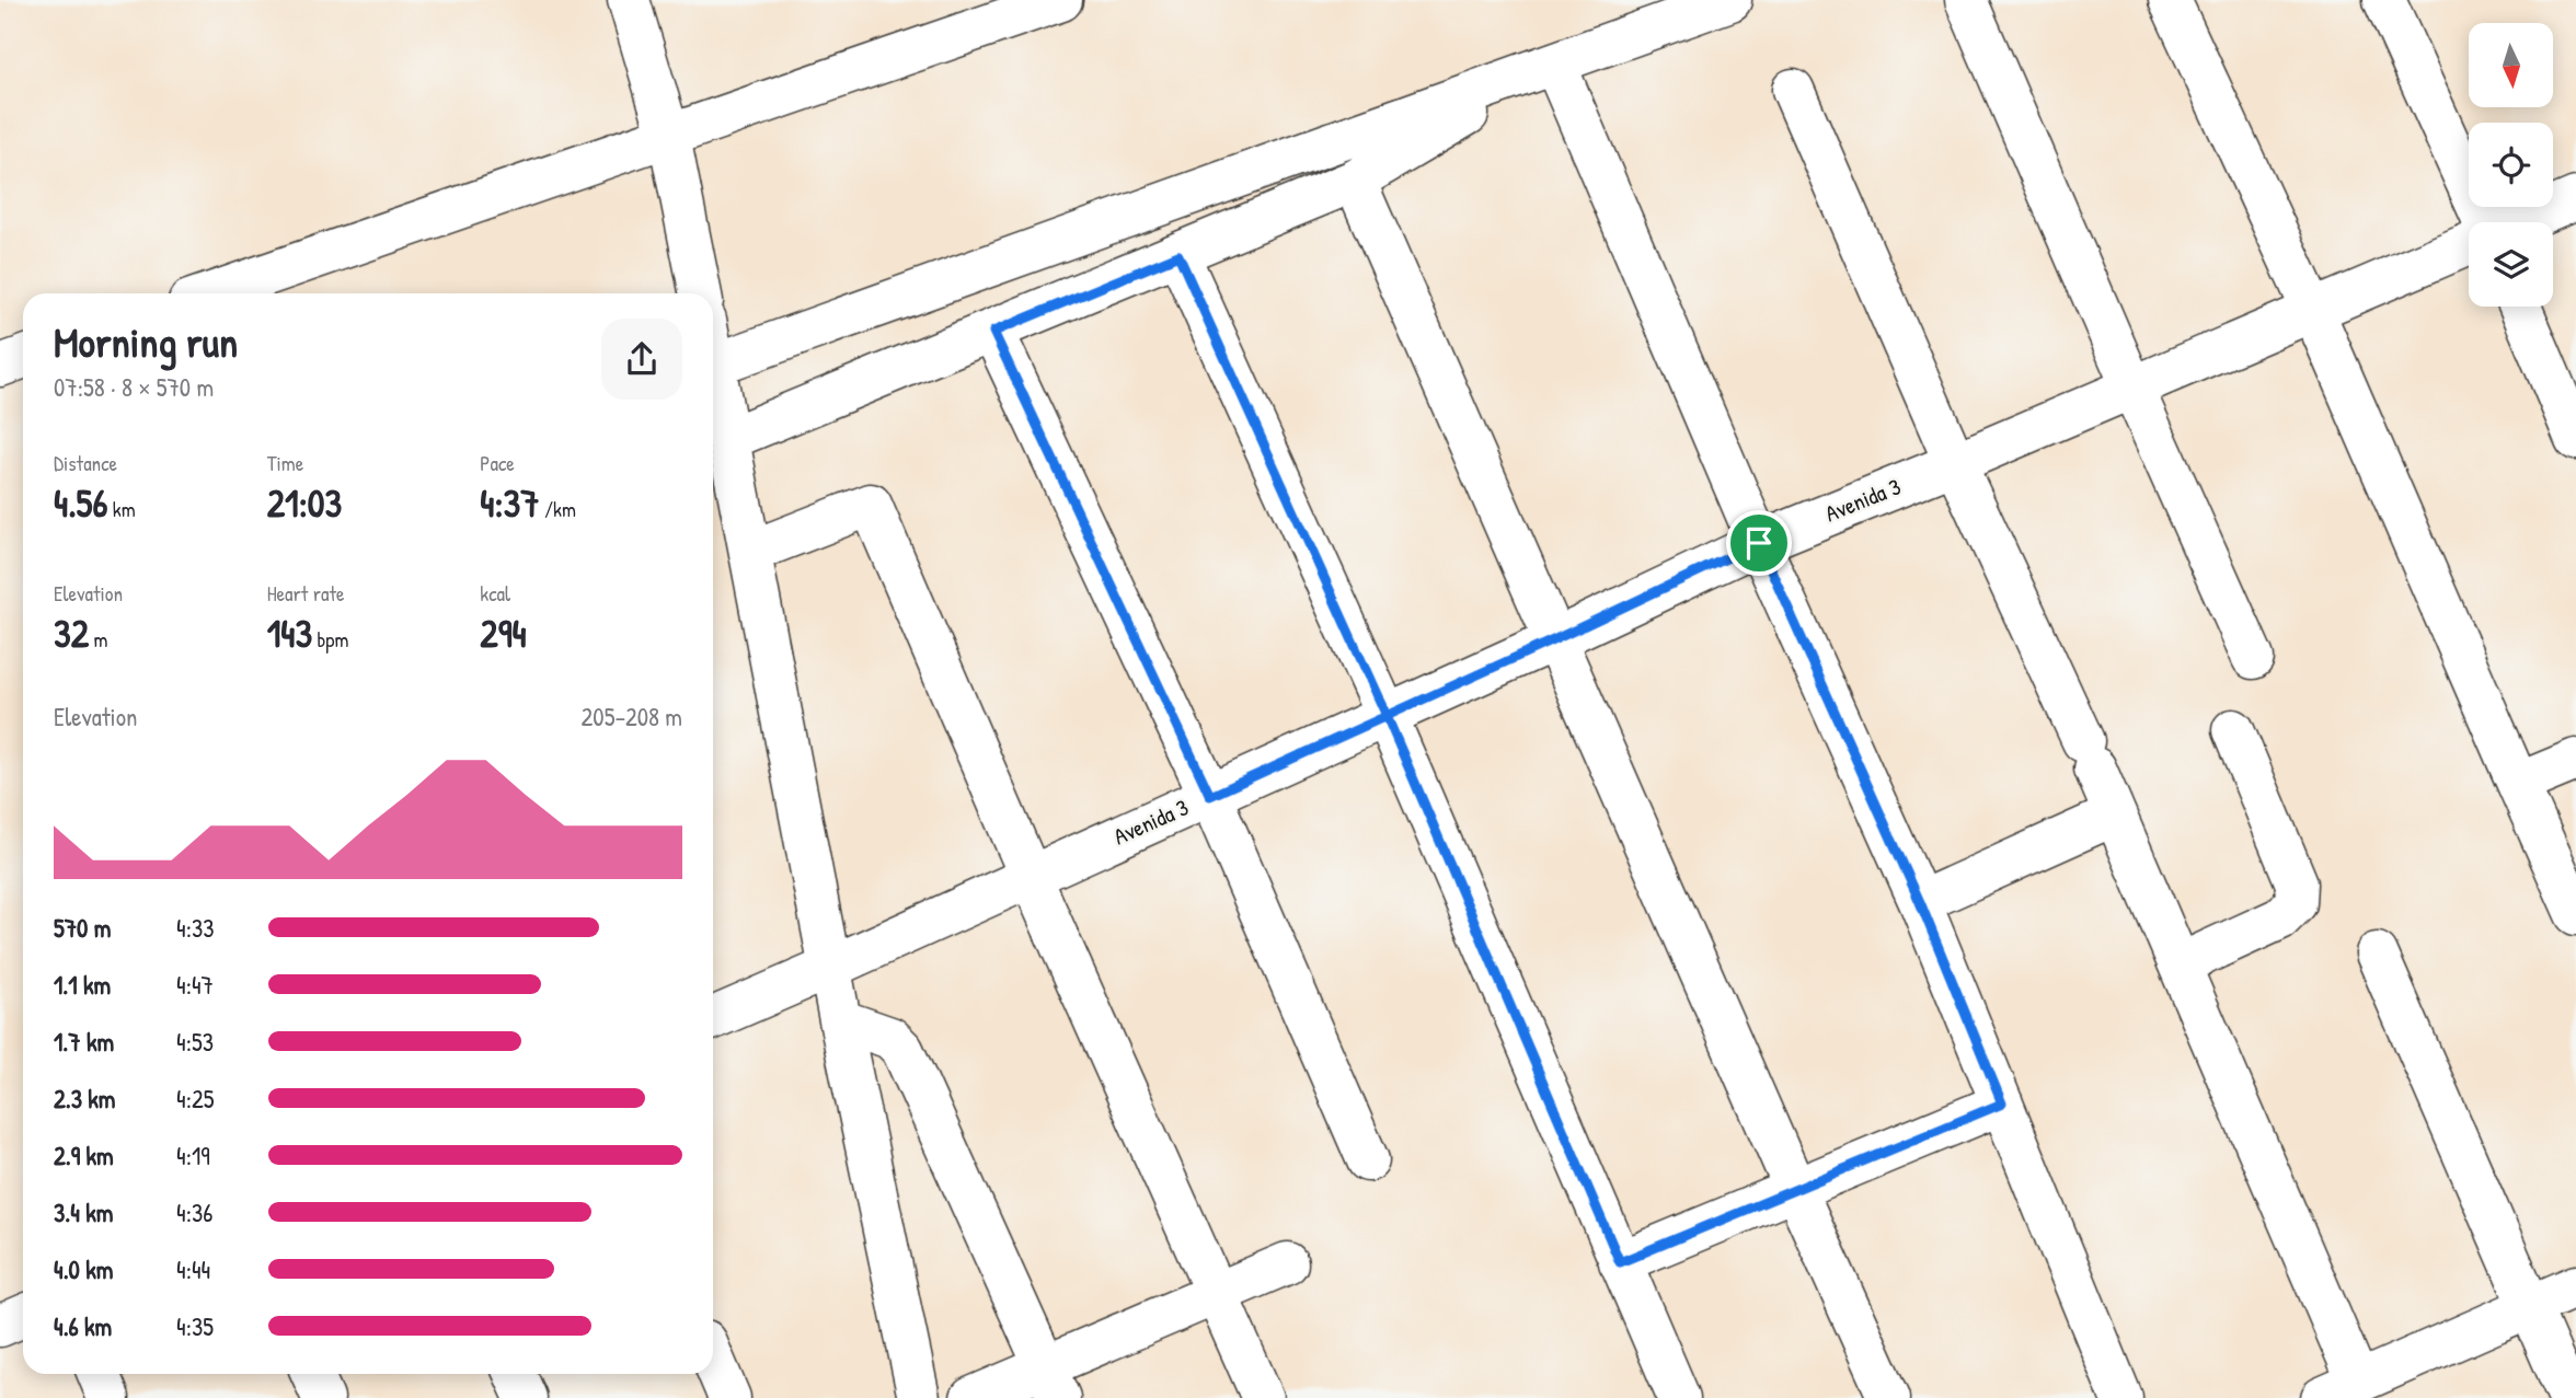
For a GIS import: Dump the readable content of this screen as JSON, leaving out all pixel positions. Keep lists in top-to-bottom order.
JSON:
{
  "streets": {
    "street": ["Avenida 3"]
  },
  "north": "bottom",
  "page": {
    "heading": ["Morning run", "07:58 · 8 × 570 m"],
    "stats": [
      ["Distance", "4.56 km"],
      ["Time", "21:03"],
      ["Pace", "4:37 /km"],
      ["Elevation", "32 m"],
      ["Heart rate", "143 bpm"],
      ["kcal", "294"]
    ],
    "chart": ["Elevation", "205–208 m"],
    "list": [
      {
        "name": "570 m",
        "note": "4:33"
      },
      {
        "name": "1.1 km",
        "note": "4:47"
      },
      {
        "name": "1.7 km",
        "note": "4:53"
      },
      {
        "name": "2.3 km",
        "note": "4:25"
      },
      {
        "name": "2.9 km",
        "note": "4:19"
      },
      {
        "name": "3.4 km",
        "note": "4:36"
      },
      {
        "name": "4.0 km",
        "note": "4:44"
      },
      {
        "name": "4.6 km",
        "note": "4:35"
      }
    ]
  }
}
